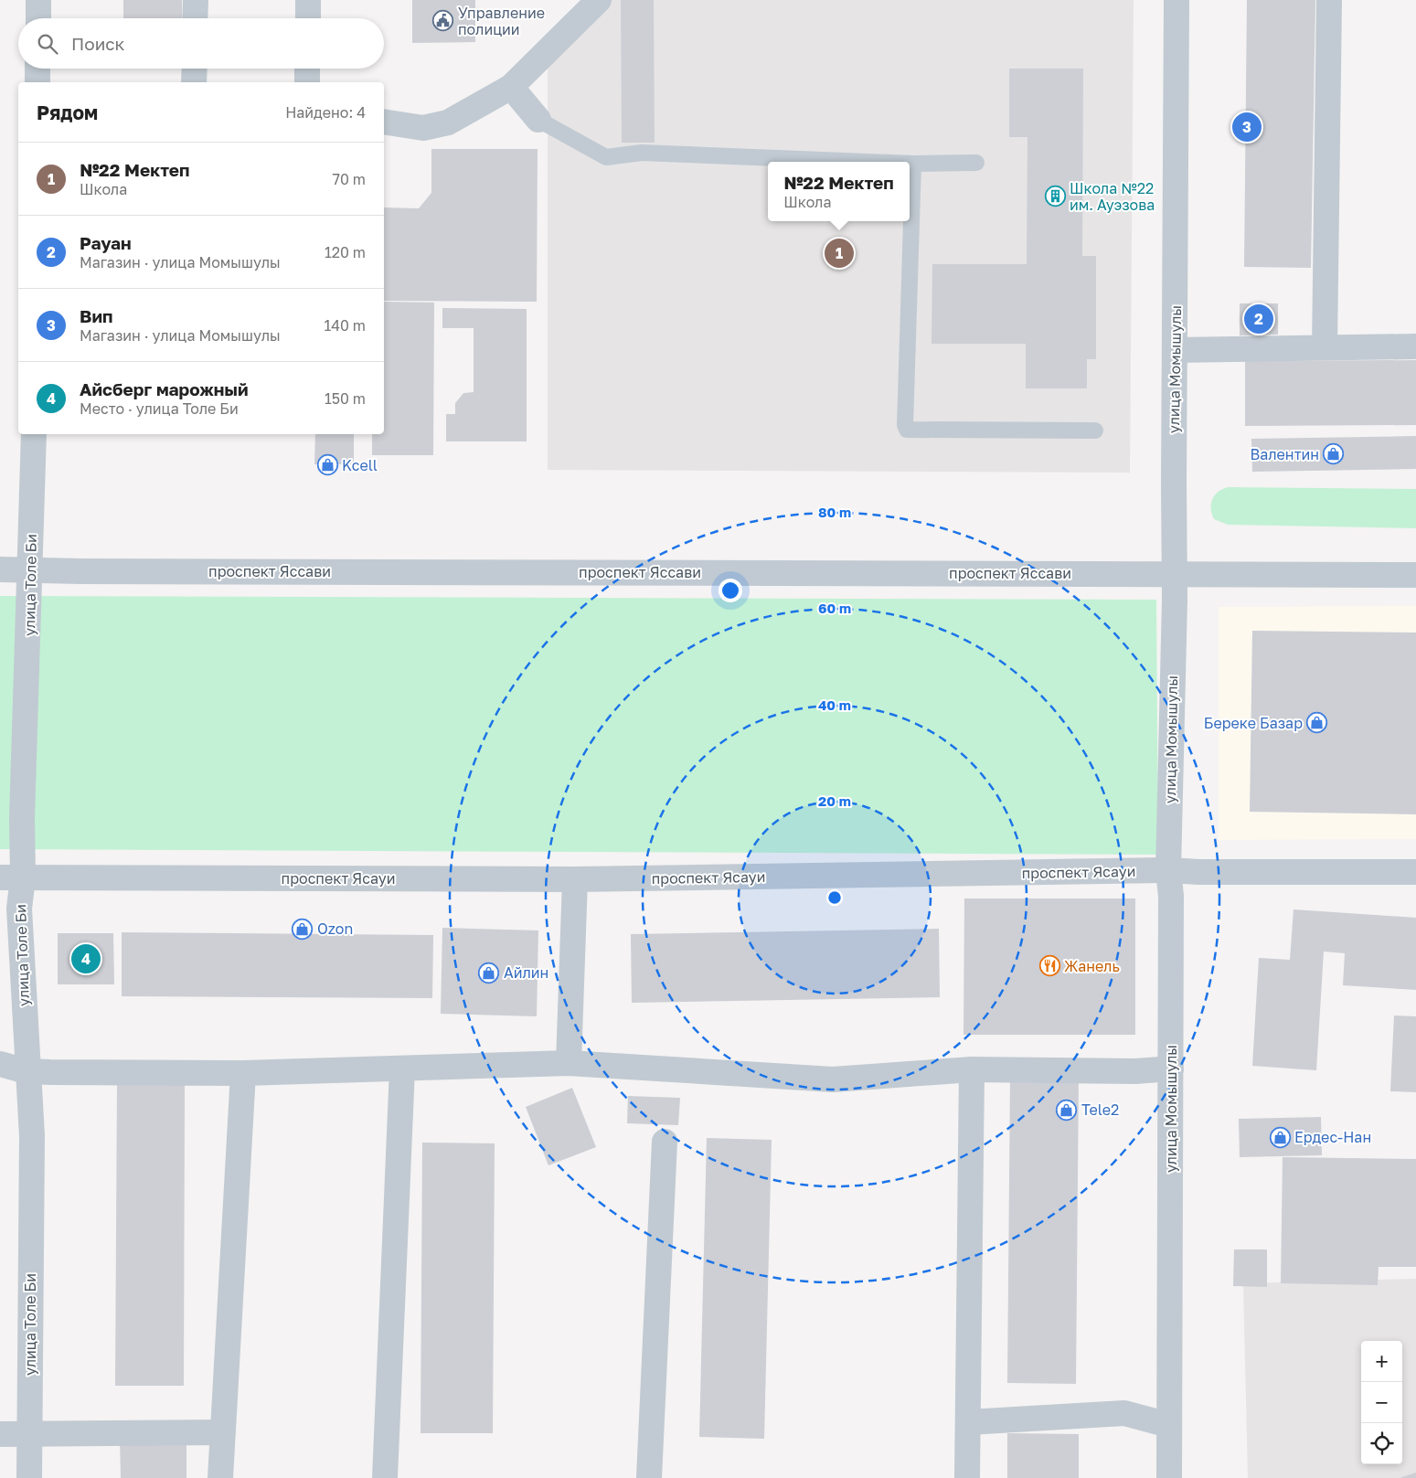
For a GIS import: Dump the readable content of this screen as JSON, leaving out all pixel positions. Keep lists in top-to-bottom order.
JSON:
{
  "streets": {
    "street": [
      "улица Момышулы",
      "проспект Яссави",
      "улица Толе Би",
      "проспект Ясауи"
    ]
  },
  "crossings": [
    ["улица Момышулы", "проспект Яссави"],
    ["улица Момышулы", "проспект Ясауи"],
    ["проспект Яссави", "улица Толе Би"],
    ["улица Толе Би", "проспект Ясауи"]
  ],
  "places": {
    "public building": ["Управление полиции"],
    "building": ["Школа №22 им. Ауэзова"],
    "shop": [
      "Валентин",
      "Kcell",
      "Береке Базар",
      "Ozon",
      "Айлин",
      "Tele2",
      "Ердес-Нан"
    ],
    "restaurant": ["Жанель"]
  },
  "page": {
    "search": "Поиск",
    "heading": ["Рядом", "Найдено: 4"],
    "pins": [
      "3",
      "1",
      "2",
      "4"
    ],
    "list": [
      {
        "mark": "1",
        "name": "№22 Мектеп",
        "note": "Школа",
        "value": "70 m"
      },
      {
        "mark": "2",
        "name": "Рауан",
        "note": "Магазин · улица Момышулы",
        "value": "120 m"
      },
      {
        "mark": "3",
        "name": "Вип",
        "note": "Магазин · улица Момышулы",
        "value": "140 m"
      },
      {
        "mark": "4",
        "name": "Айсберг марожный",
        "note": "Место · улица Толе Би",
        "value": "150 m"
      }
    ],
    "popup": ["№22 Мектеп", "Школа"],
    "map_buttons": ["+", "−"]
  },
  "rings": [
    "80 m",
    "60 m",
    "40 m",
    "20 m"
  ]
}
